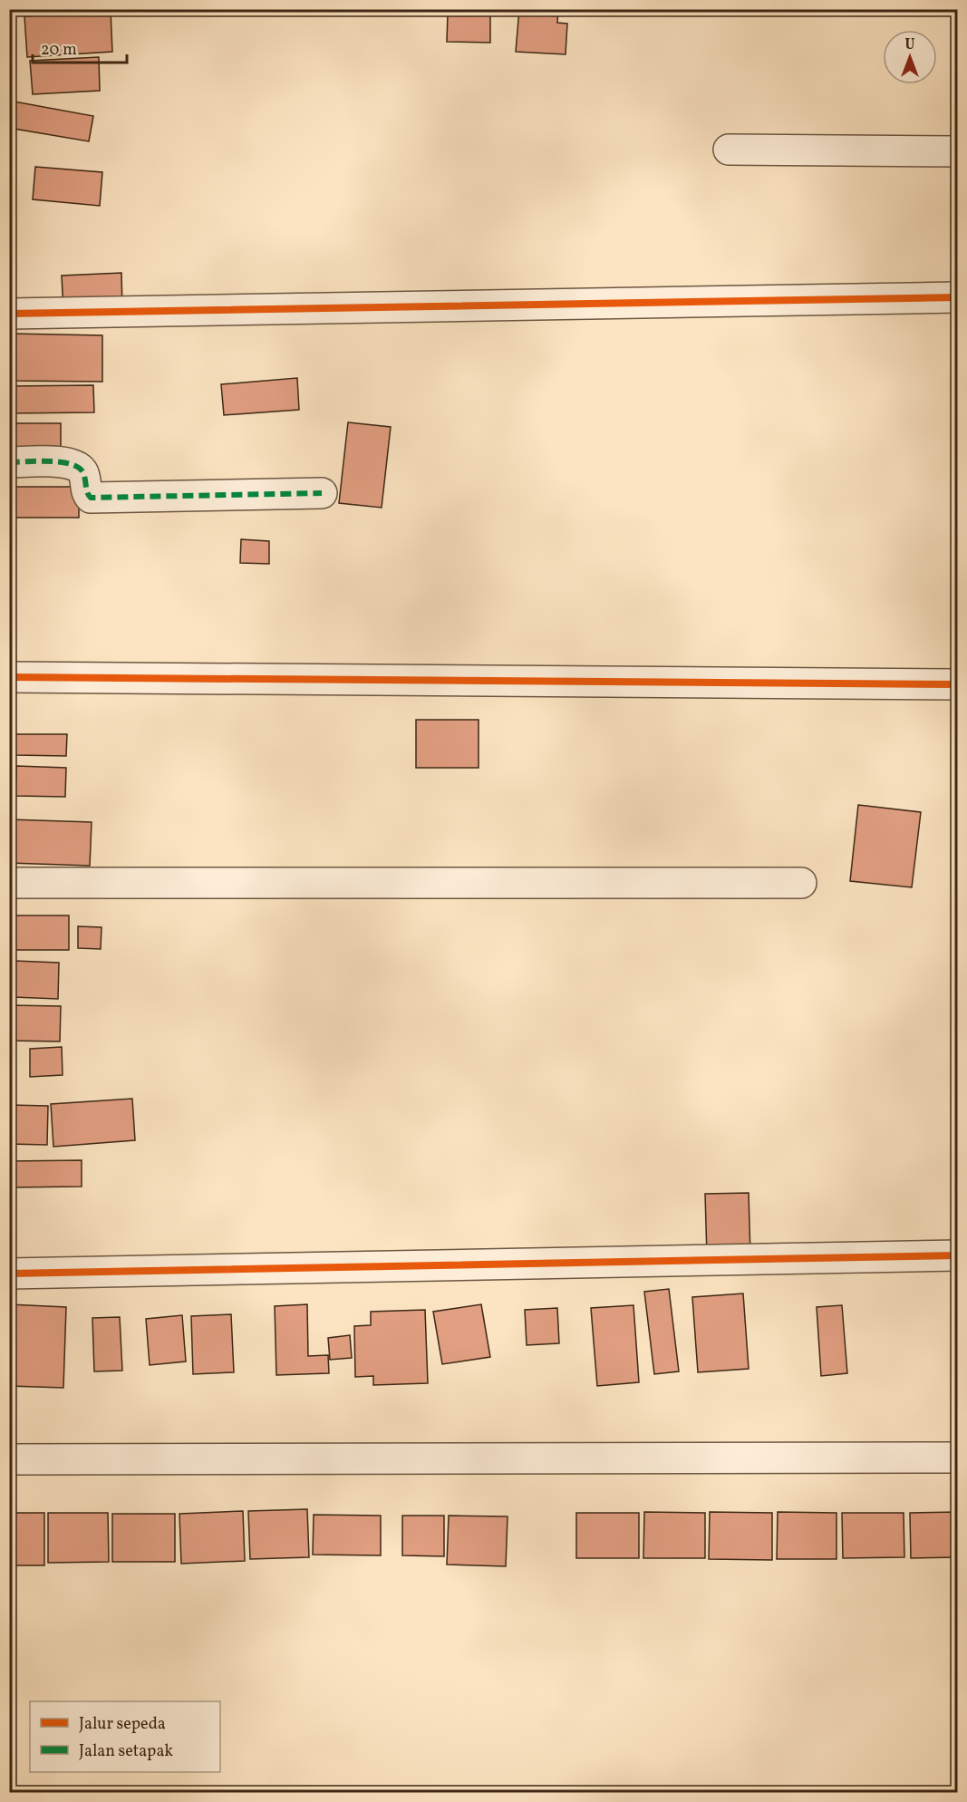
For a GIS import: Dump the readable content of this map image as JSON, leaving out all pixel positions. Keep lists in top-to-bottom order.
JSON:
{
  "legend": ["Jalur sepeda", "Jalan setapak"],
  "scale_bar": "20 m",
  "north": "top"
}
